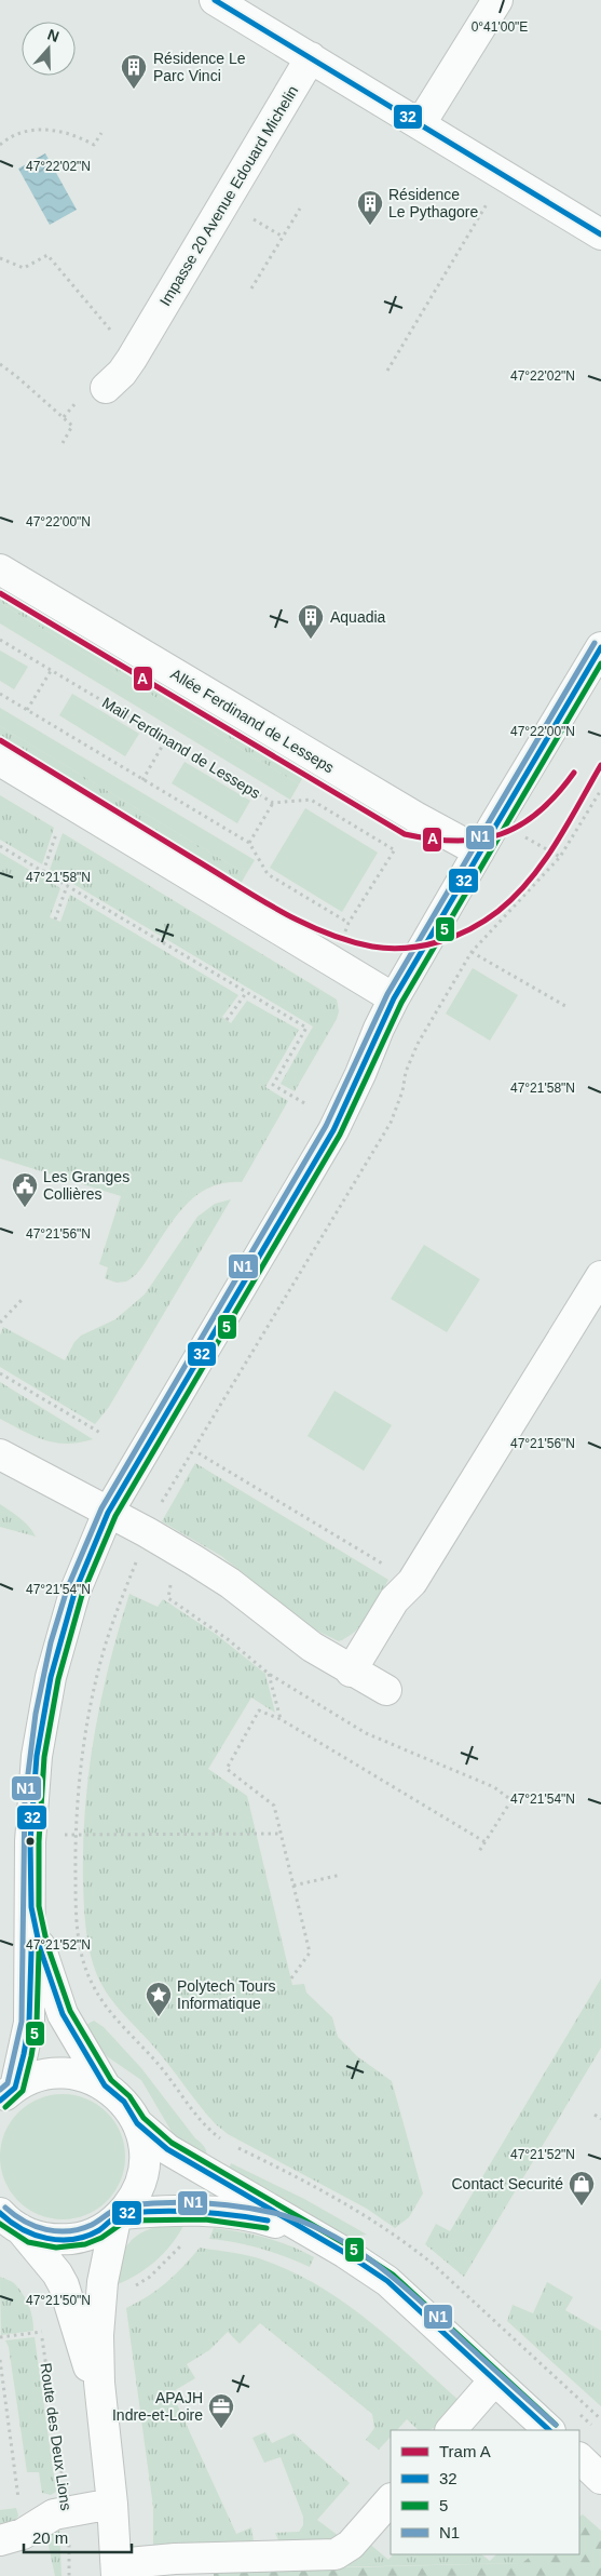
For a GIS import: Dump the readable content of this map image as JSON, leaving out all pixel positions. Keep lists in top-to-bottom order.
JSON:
{
  "streets": {
    "street": ["Impasse 20 Avenue Edouard Michelin", "Allée Ferdinand de Lesseps"],
    "path": ["Mail Ferdinand de Lesseps", "Route des Deux Lions"]
  },
  "places": {
    "building": ["Résidence Le Parc Vinci", "Résidence Le Pythagore", "Aquadia"],
    "public building": ["Les Granges Collières"],
    "place": ["Polytech Tours Informatique"],
    "shop": ["Contact Securité"],
    "office": ["APAJH Indre-et-Loire"]
  },
  "lines": [
    "transit line 32",
    "tram line A",
    "transit line N1",
    "transit line 5"
  ],
  "legend": [
    "Tram A",
    "32",
    "5",
    "N1"
  ],
  "scale_bar": "20 m",
  "north": "top",
  "coordinates": [
    "0°41'00\"E",
    "47°22'02\"N",
    "47°22'00\"N",
    "47°21'58\"N",
    "47°21'56\"N",
    "47°21'54\"N",
    "47°21'52\"N",
    "47°21'50\"N"
  ]
}
